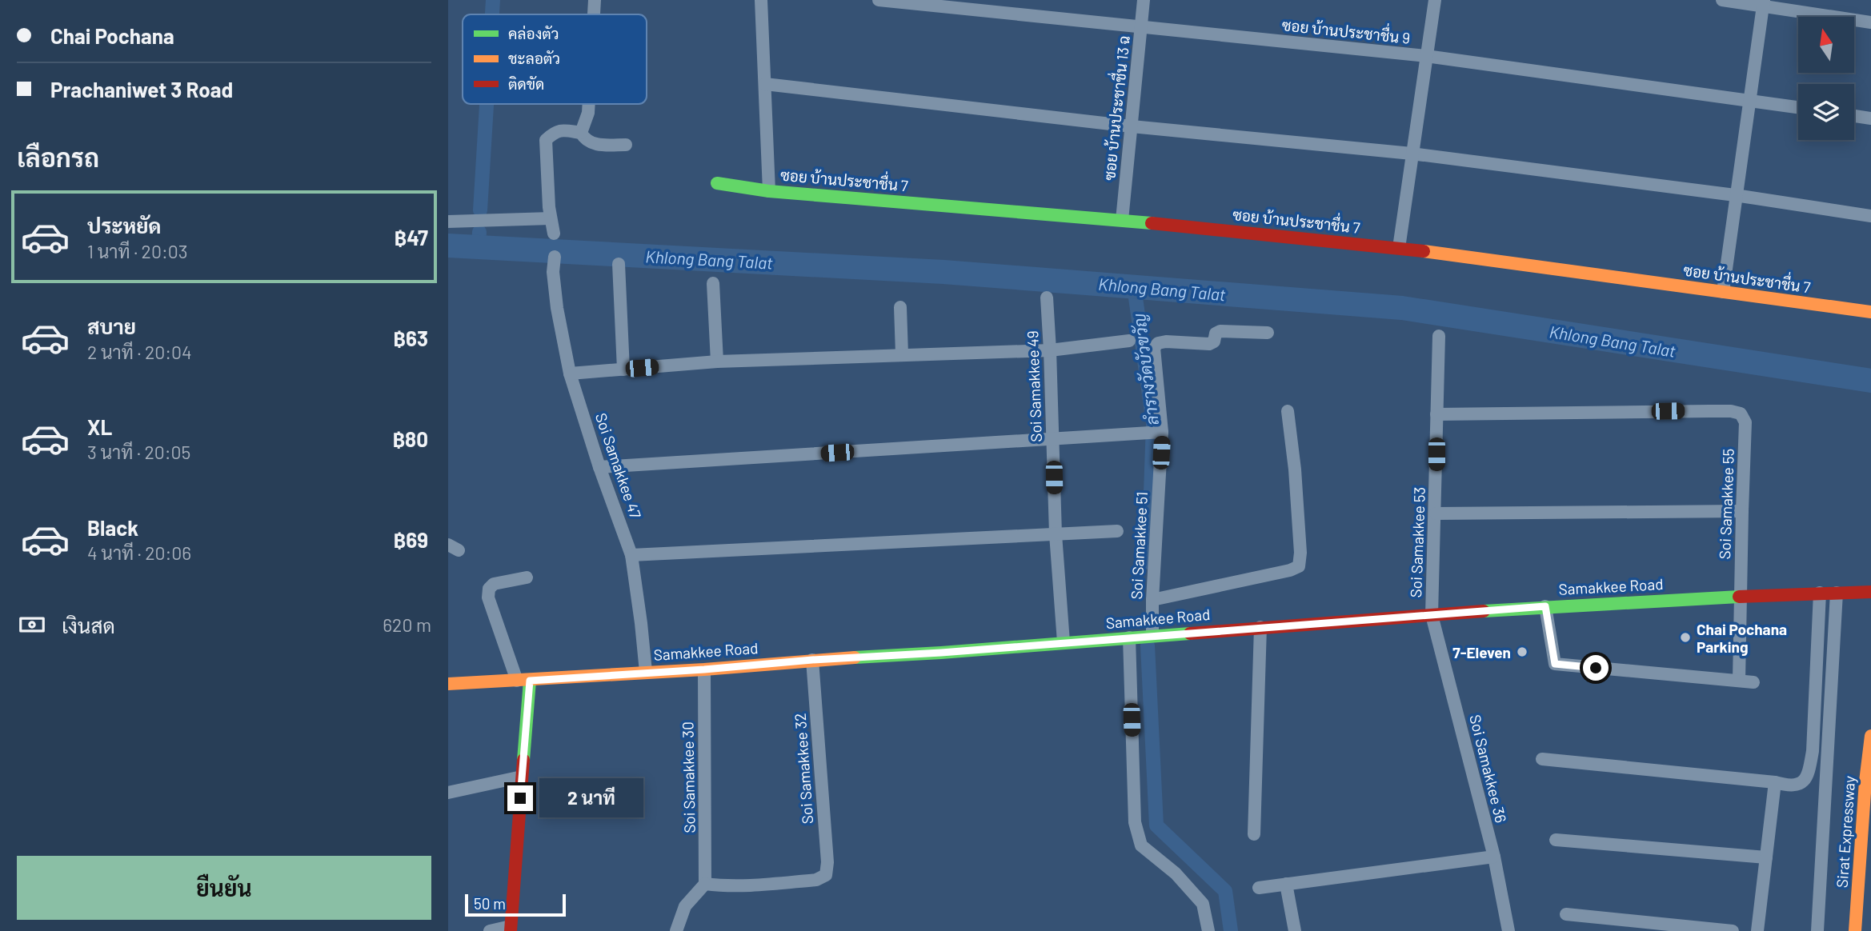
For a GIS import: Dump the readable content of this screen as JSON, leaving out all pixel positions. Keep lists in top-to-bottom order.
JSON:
{
  "streets": {
    "main road": ["ซอย บ้านประชาชื่น 7", "Samakkee Road", "Sirat Expressway"],
    "street": [
      "ซอย บ้านประชาชื่น 9",
      "ซอย บ้านประชาชื่น 13 ฉ",
      "Soi Samakkee 49",
      "Soi Samakkee 47",
      "Soi Samakkee 55",
      "Soi Samakkee 53",
      "Soi Samakkee 51",
      "Soi Samakkee 32",
      "Soi Samakkee 36",
      "Soi Samakkee 30"
    ]
  },
  "crossings": [
    ["ซอย บ้านประชาชื่น 9", "ซอย บ้านประชาชื่น 13 ฉ"],
    ["ซอย บ้านประชาชื่น 13 ฉ", "ซอย บ้านประชาชื่น 7"],
    ["Soi Samakkee 49", "Samakkee Road"],
    ["Soi Samakkee 47", "Samakkee Road"],
    ["Soi Samakkee 55", "Soi Samakkee 53"],
    ["Soi Samakkee 55", "Samakkee Road"],
    ["Soi Samakkee 53", "Samakkee Road"],
    ["Soi Samakkee 53", "Soi Samakkee 36"],
    ["Soi Samakkee 51", "Samakkee Road"],
    ["Samakkee Road", "Soi Samakkee 32"],
    ["Samakkee Road", "Soi Samakkee 36"],
    ["Samakkee Road", "Soi Samakkee 30"],
    ["Soi Samakkee 32", "Soi Samakkee 30"]
  ],
  "water": ["Khlong Bang Talat", "ลำรางวัดบัวขวัญ"],
  "places": ["Chai Pochana Parking", "7-Eleven"],
  "legend": ["คล่องตัว", "ชะลอตัว", "ติดขัด"],
  "scale_bar": "50 m",
  "north": "top",
  "page": {
    "banner": ["Chai Pochana", "Prachaniwet 3 Road"],
    "heading": "เลือกรถ",
    "list": [
      {
        "name": "ประหยัด",
        "note": "1 นาที · 20:03",
        "value": "฿47"
      },
      {
        "name": "สบาย",
        "note": "2 นาที · 20:04",
        "value": "฿63"
      },
      {
        "name": "XL",
        "note": "3 นาที · 20:05",
        "value": "฿80"
      },
      {
        "name": "Black",
        "note": "4 นาที · 20:06",
        "value": "฿69"
      }
    ],
    "pay": ["เงินสด", "620 m"],
    "bubble": "2 นาที",
    "buttons": "ยืนยัน",
    "scale": "50 m"
  }
}
